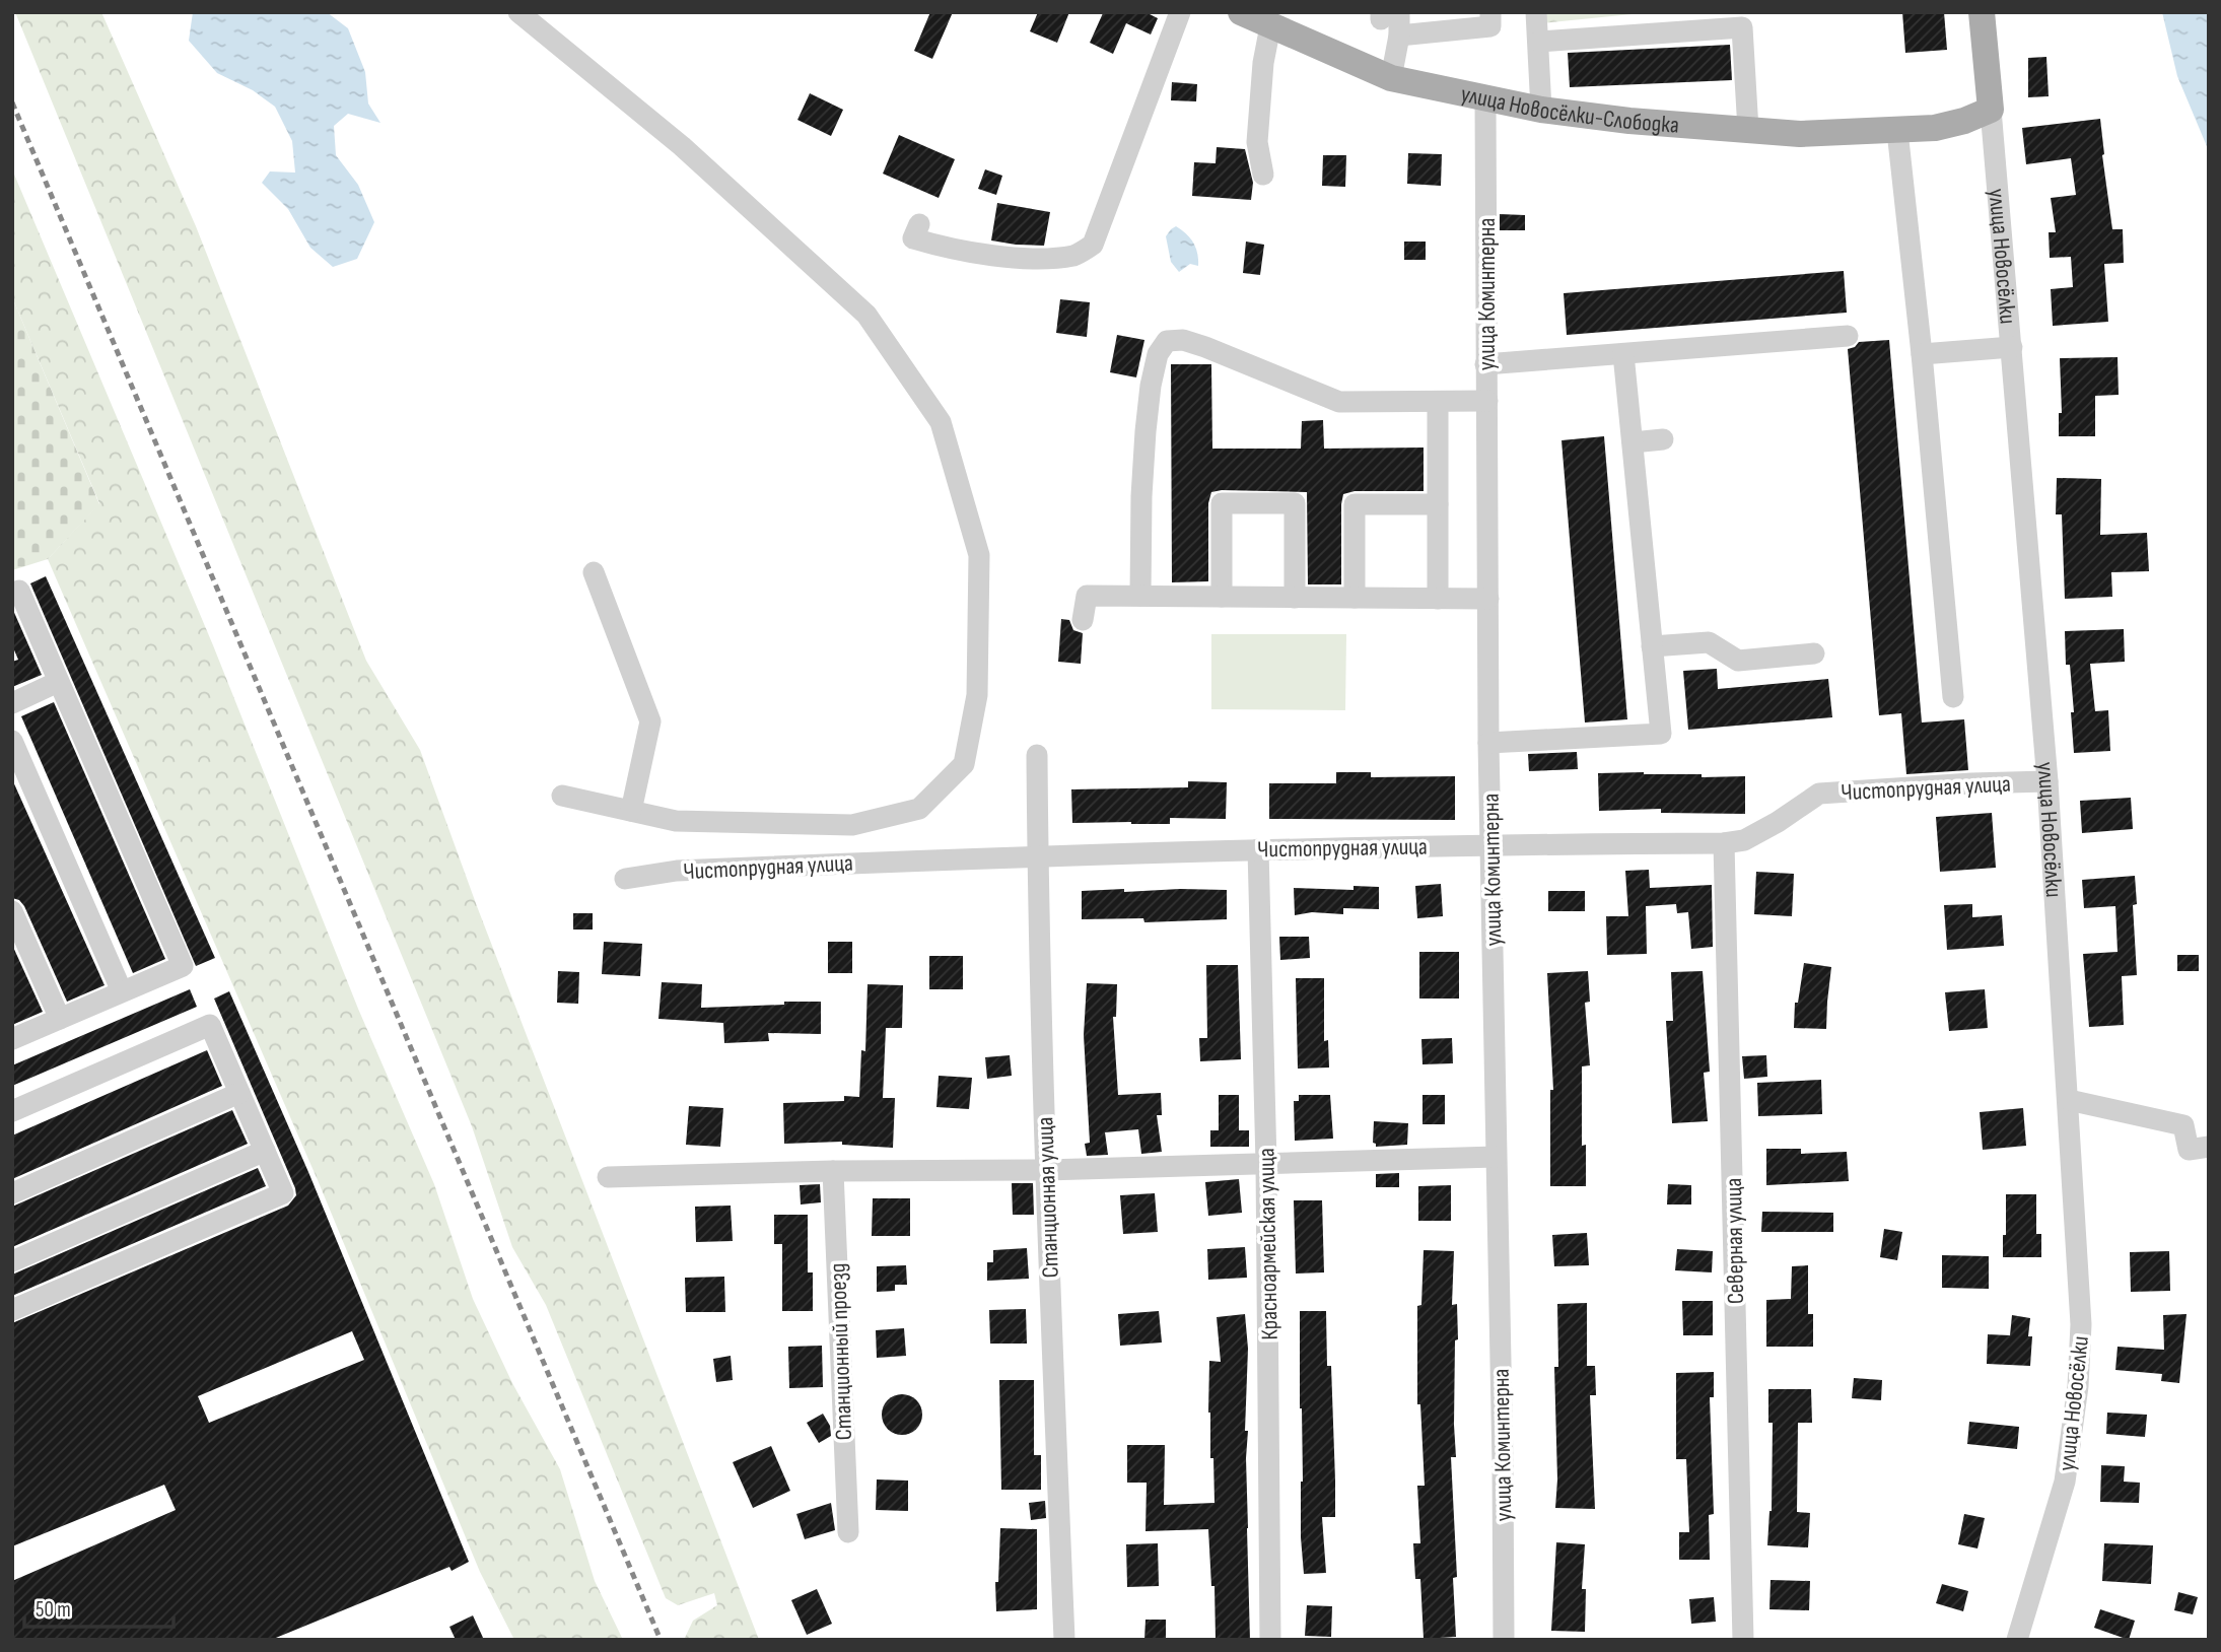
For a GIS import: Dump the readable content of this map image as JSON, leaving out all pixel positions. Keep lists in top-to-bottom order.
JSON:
{
  "streets": {
    "main road": ["улица Новосёлки-Слободка", "улица Новосёлки"],
    "street": [
      "улица Коминтерна",
      "Чистопрудная улица",
      "Станционная улица",
      "Северная улица",
      "Красноармейская улица",
      "Станционный проезд"
    ]
  },
  "crossings": [
    ["улица Новосёлки-Слободка", "улица Новосёлки"],
    ["улица Новосёлки-Слободка", "улица Коминтерна"],
    ["улица Новосёлки", "Чистопрудная улица"],
    ["улица Коминтерна", "Чистопрудная улица"],
    ["Чистопрудная улица", "Станционная улица"],
    ["Чистопрудная улица", "Северная улица"],
    ["Чистопрудная улица", "Красноармейская улица"]
  ],
  "scale_bar": "50 m"
}
